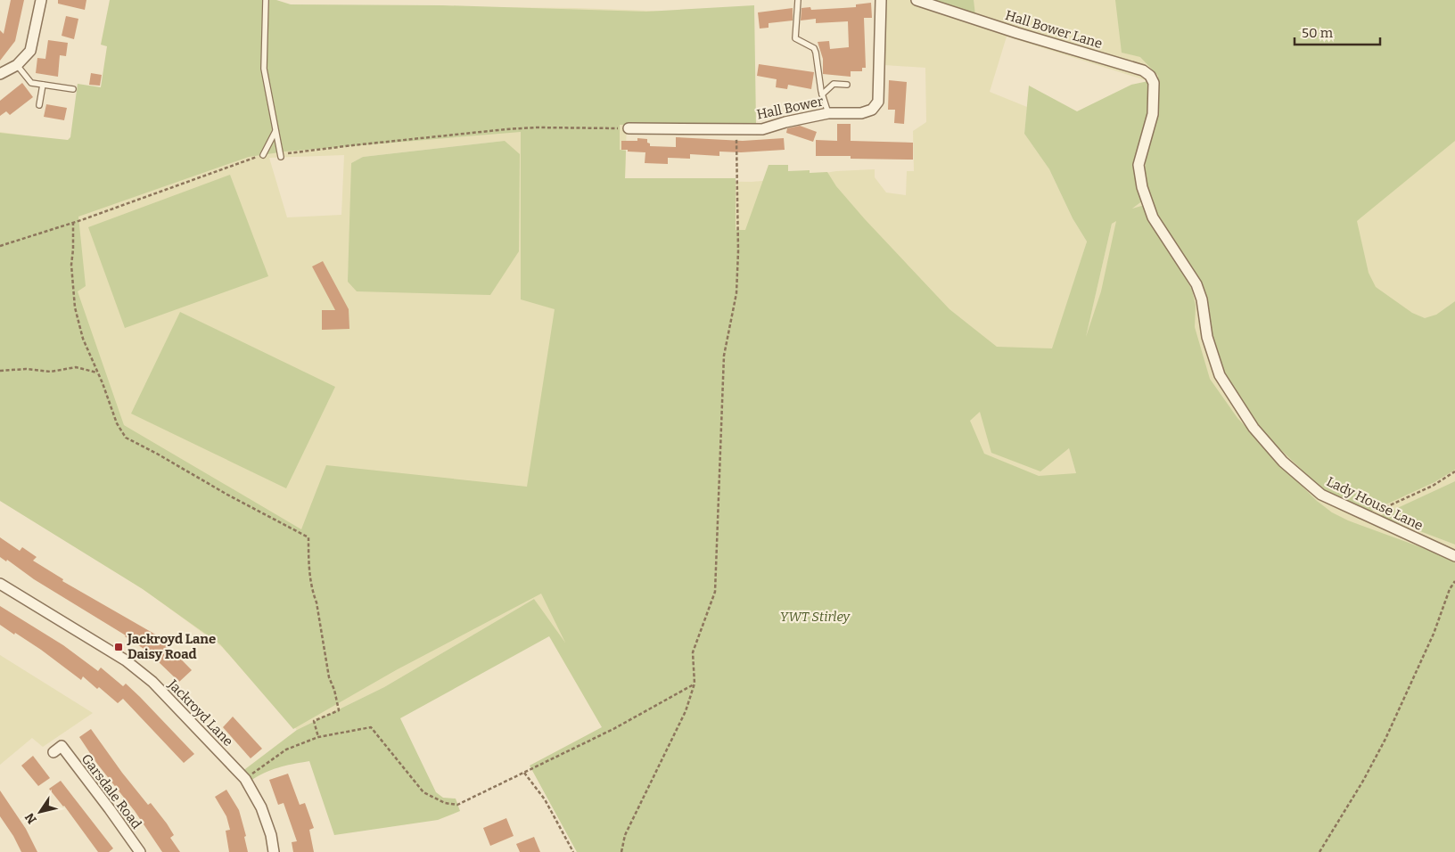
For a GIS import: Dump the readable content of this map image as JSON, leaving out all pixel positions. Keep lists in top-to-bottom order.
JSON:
{
  "streets": {
    "street": [
      "Hall Bower Lane",
      "Hall Bower",
      "Lady House Lane",
      "Jackroyd Lane",
      "Garsdale Road"
    ]
  },
  "crossings": [
    ["Hall Bower Lane", "Lady House Lane"]
  ],
  "parks": ["YWT Stirley"],
  "places": {
    "transit": ["Jackroyd Lane Daisy Road"]
  },
  "scale_bar": "50 m",
  "north": "bottom left"
}
